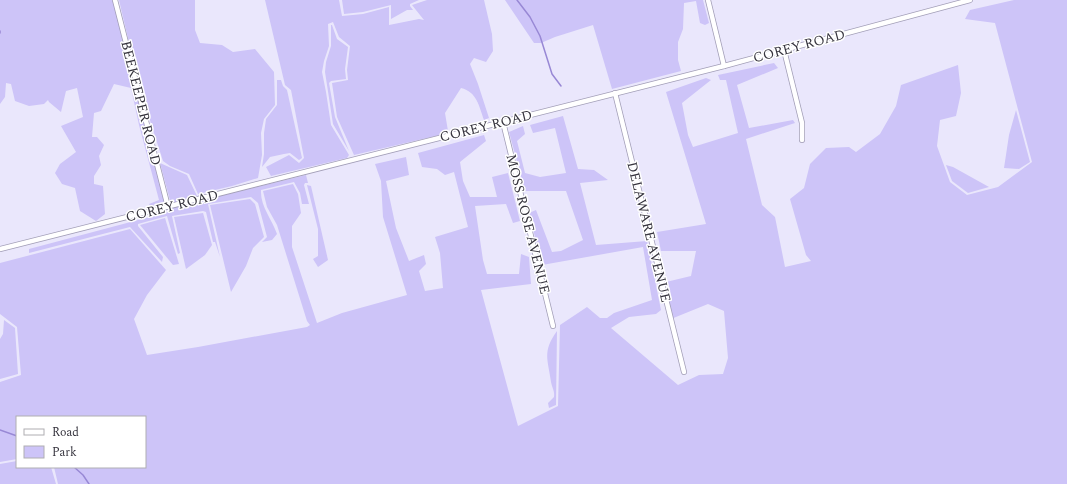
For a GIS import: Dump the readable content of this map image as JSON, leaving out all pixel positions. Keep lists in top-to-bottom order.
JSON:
{
  "streets": {
    "street": [
      "COREY ROAD",
      "BEEKEEPER ROAD",
      "MOSS ROSE AVENUE",
      "DELAWARE AVENUE"
    ]
  },
  "crossings": [
    ["COREY ROAD", "BEEKEEPER ROAD"],
    ["COREY ROAD", "MOSS ROSE AVENUE"],
    ["COREY ROAD", "DELAWARE AVENUE"]
  ],
  "legend": ["Road", "Park"]
}
